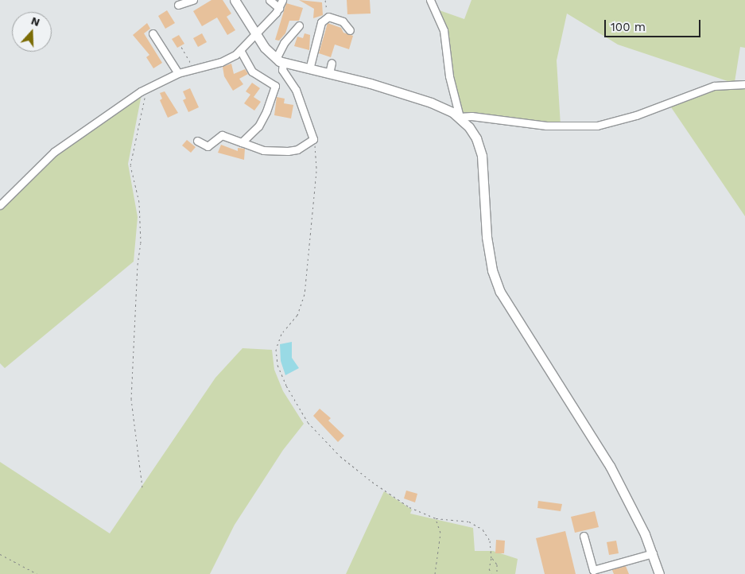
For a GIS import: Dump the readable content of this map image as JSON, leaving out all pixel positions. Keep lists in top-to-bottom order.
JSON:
{
  "scale_bar": "100 m",
  "north": "top"
}
